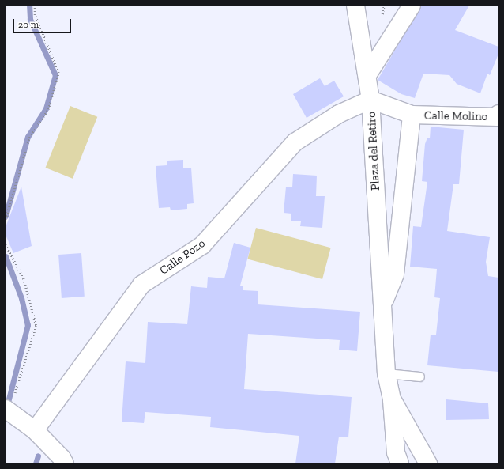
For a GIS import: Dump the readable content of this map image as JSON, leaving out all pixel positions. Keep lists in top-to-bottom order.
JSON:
{
  "streets": {
    "street": ["Calle Molino", "Plaza del Retiro", "Calle Pozo"]
  },
  "crossings": [
    ["Calle Molino", "Plaza del Retiro"],
    ["Plaza del Retiro", "Calle Pozo"]
  ],
  "scale_bar": "20 m"
}
